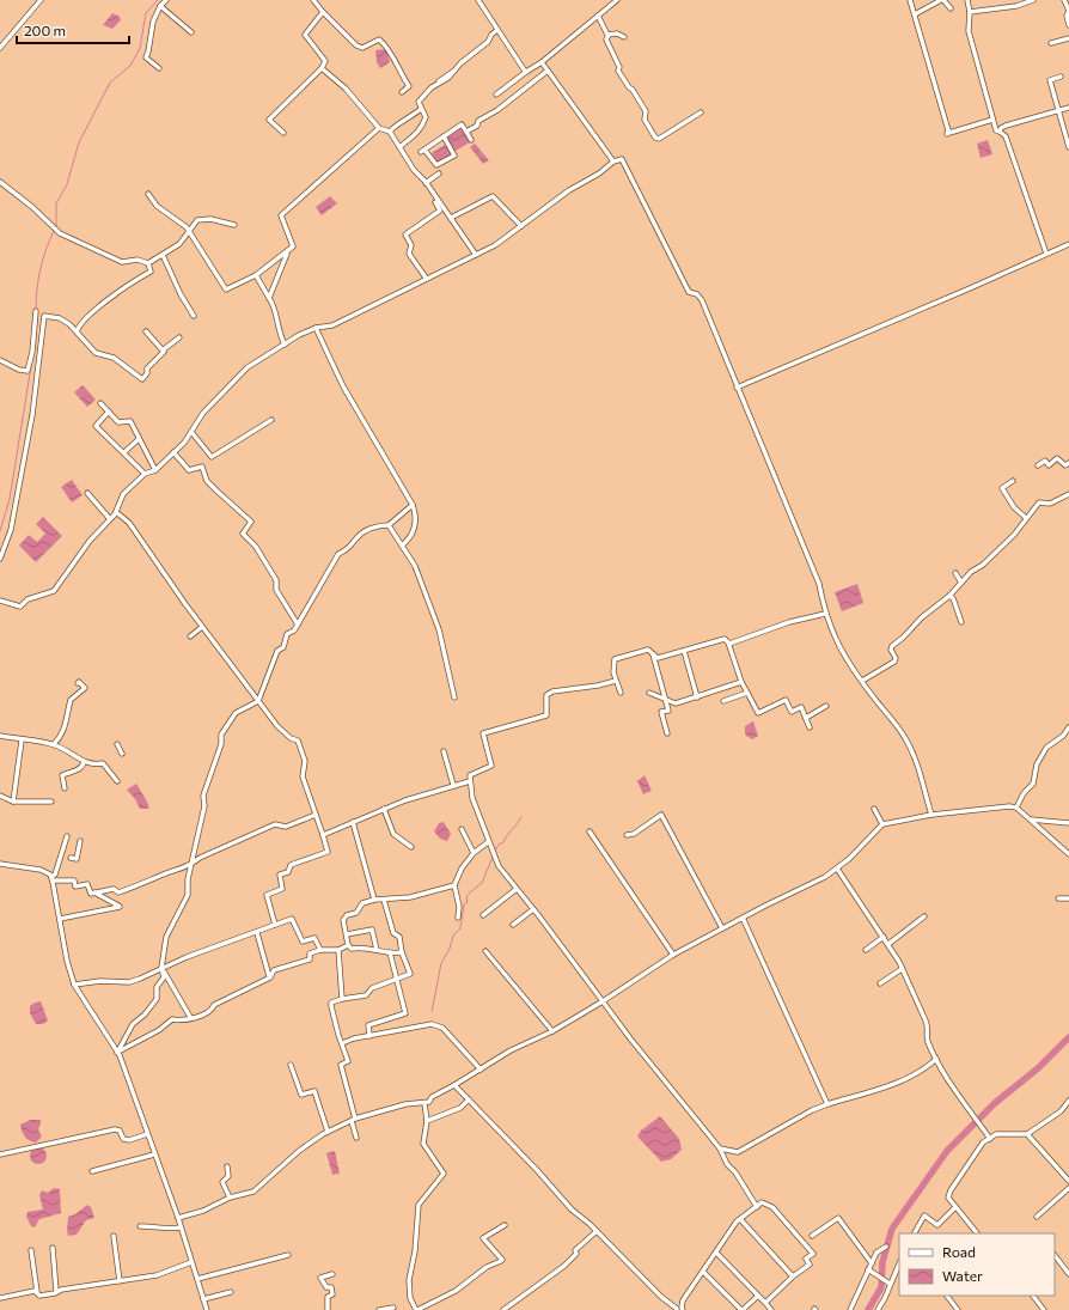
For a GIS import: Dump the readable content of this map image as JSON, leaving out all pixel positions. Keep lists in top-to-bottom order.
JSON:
{
  "legend": ["Road", "Water"],
  "scale_bar": "200 m"
}
